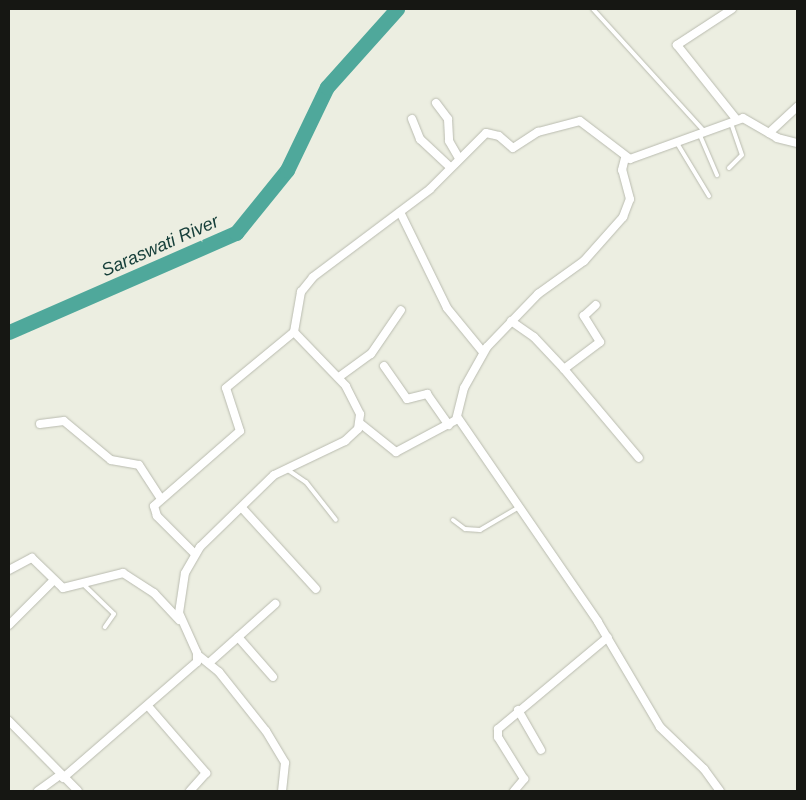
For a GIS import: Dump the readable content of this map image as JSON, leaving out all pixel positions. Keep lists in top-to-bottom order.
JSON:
{
  "water": ["Saraswati River"]
}
